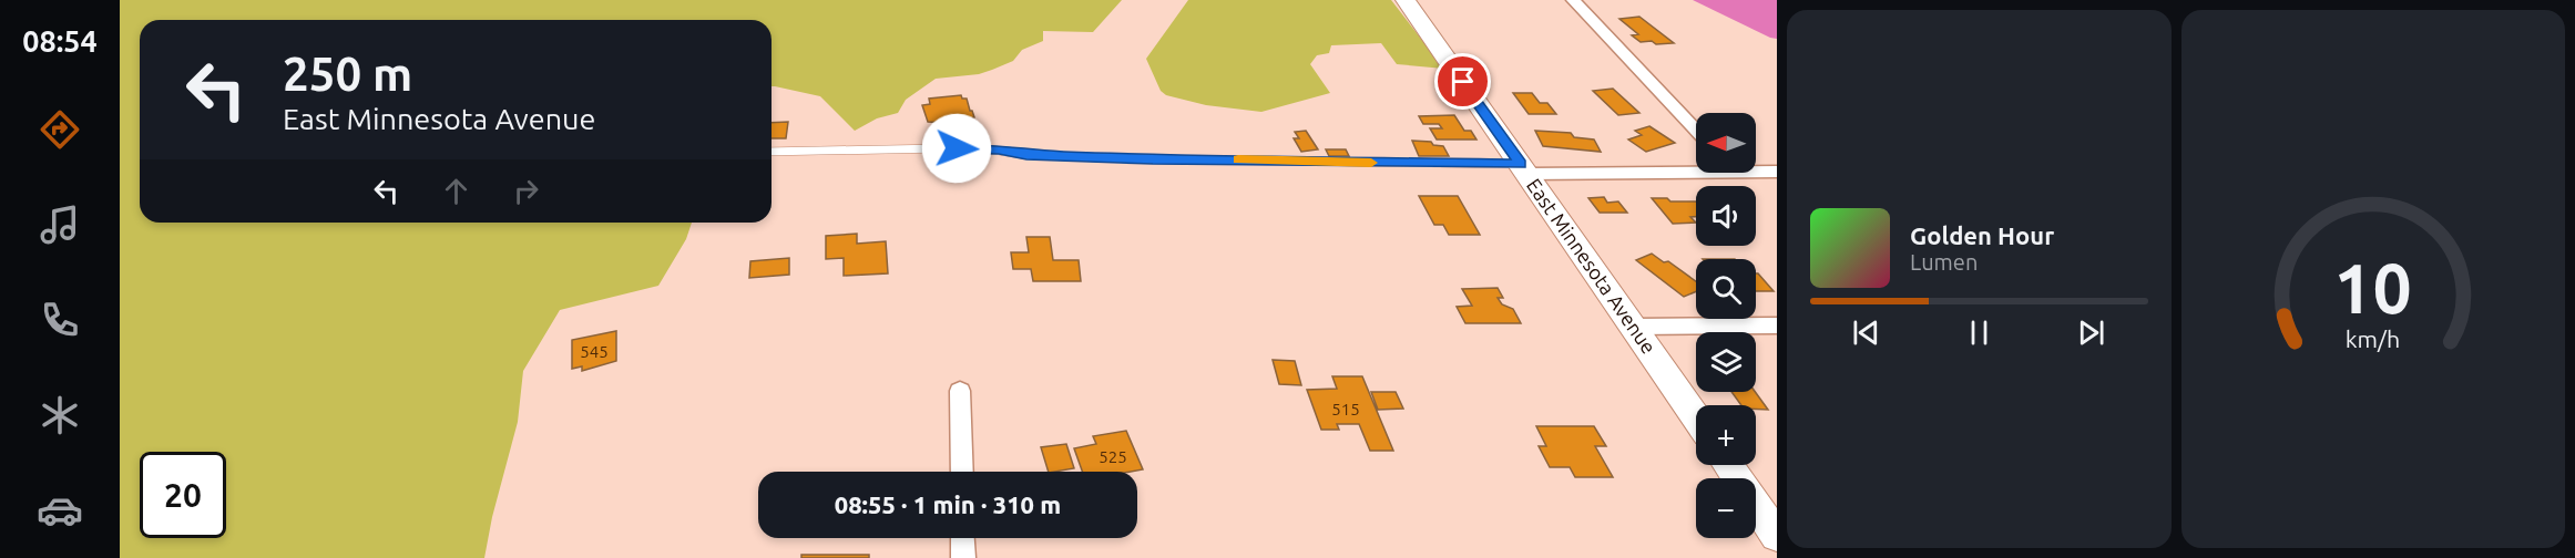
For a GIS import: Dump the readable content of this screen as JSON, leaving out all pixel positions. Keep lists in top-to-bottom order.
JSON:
{
  "streets": {
    "street": ["East Minnesota Avenue"]
  },
  "house_numbers": ["545", "515", "525"],
  "north": "left",
  "page": {
    "tabs": "08:54",
    "turn": ["250 m", "East Minnesota Avenue"],
    "map_buttons": ["+", "−"],
    "song": ["Golden Hour", "Lumen"],
    "limit": "20",
    "trip": "08:55 · 1 min · 310 m",
    "gauge": ["10", "km/h"]
  }
}
